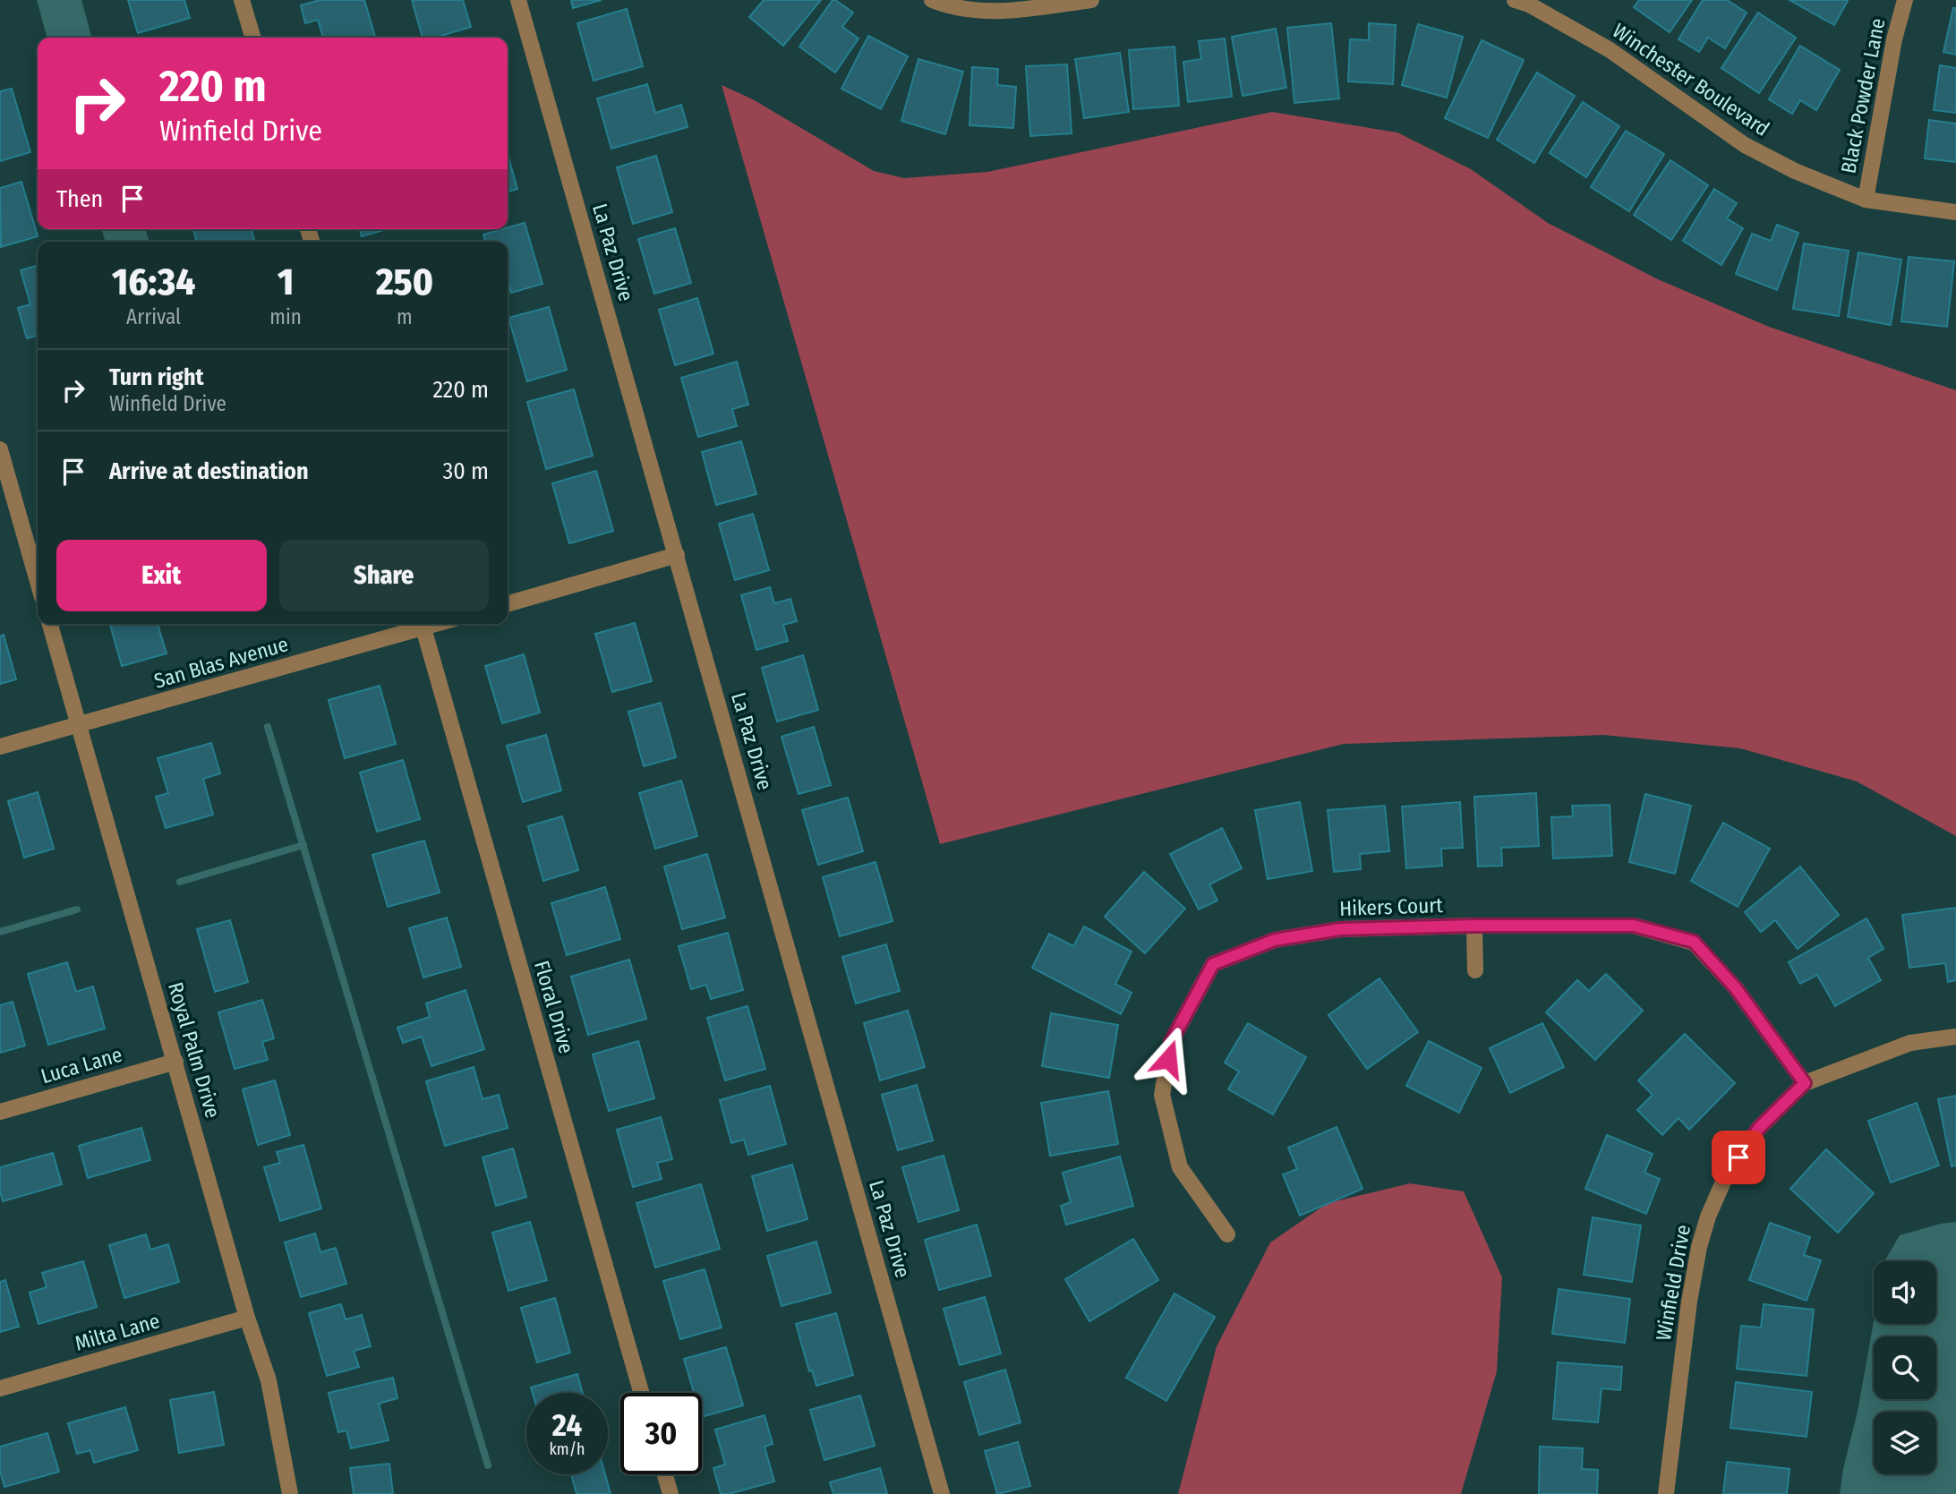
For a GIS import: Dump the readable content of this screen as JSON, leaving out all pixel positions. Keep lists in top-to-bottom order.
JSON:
{
  "streets": {
    "street": [
      "Winchester Boulevard",
      "Black Powder Lane",
      "La Paz Drive",
      "San Blas Avenue",
      "Hikers Court",
      "Floral Drive",
      "Royal Palm Drive",
      "Luca Lane",
      "Winfield Drive",
      "Milta Lane"
    ]
  },
  "crossings": [
    ["Winchester Boulevard", "Black Powder Lane"],
    ["San Blas Avenue", "Royal Palm Drive"],
    ["Hikers Court", "Winfield Drive"],
    ["Royal Palm Drive", "Luca Lane"],
    ["Royal Palm Drive", "Milta Lane"]
  ],
  "page": {
    "turn": ["220 m", "Winfield Drive"],
    "then": "Then",
    "eta": [
      "16:34",
      "Arrival",
      "1",
      "min",
      "250",
      "m"
    ],
    "list": [
      {
        "name": "Turn right",
        "note": "Winfield Drive",
        "value": "220 m"
      },
      {
        "name": "Arrive at destination",
        "value": "30 m"
      }
    ],
    "buttons": ["Exit", "Share"],
    "speed": "24 km/h",
    "limit": "30"
  }
}
